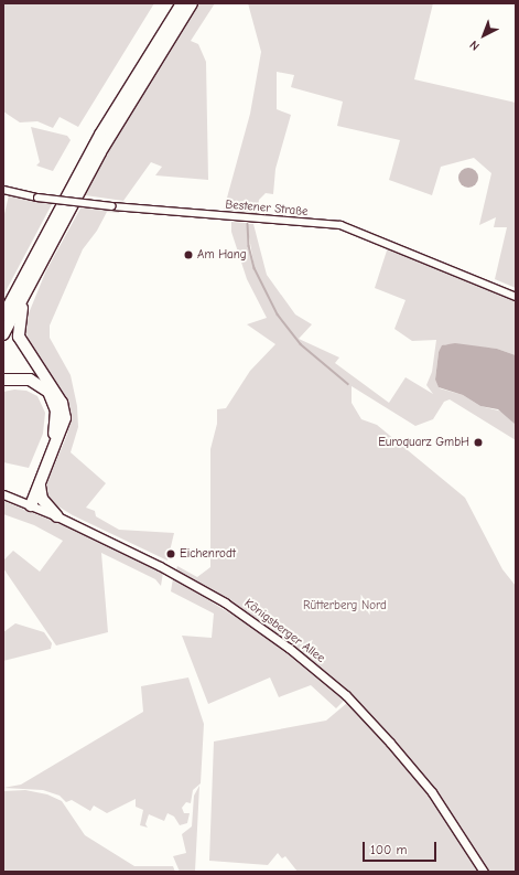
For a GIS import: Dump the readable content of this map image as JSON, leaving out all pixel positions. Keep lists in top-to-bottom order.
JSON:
{
  "streets": {
    "main road": ["Königsberger Allee"],
    "street": ["Bestener Straße"]
  },
  "parks": ["Rütterberg Nord"],
  "places": ["Am Hang", "Euroquarz GmbH", "Eichenrodt"],
  "scale_bar": "100 m",
  "north": "bottom left"
}
